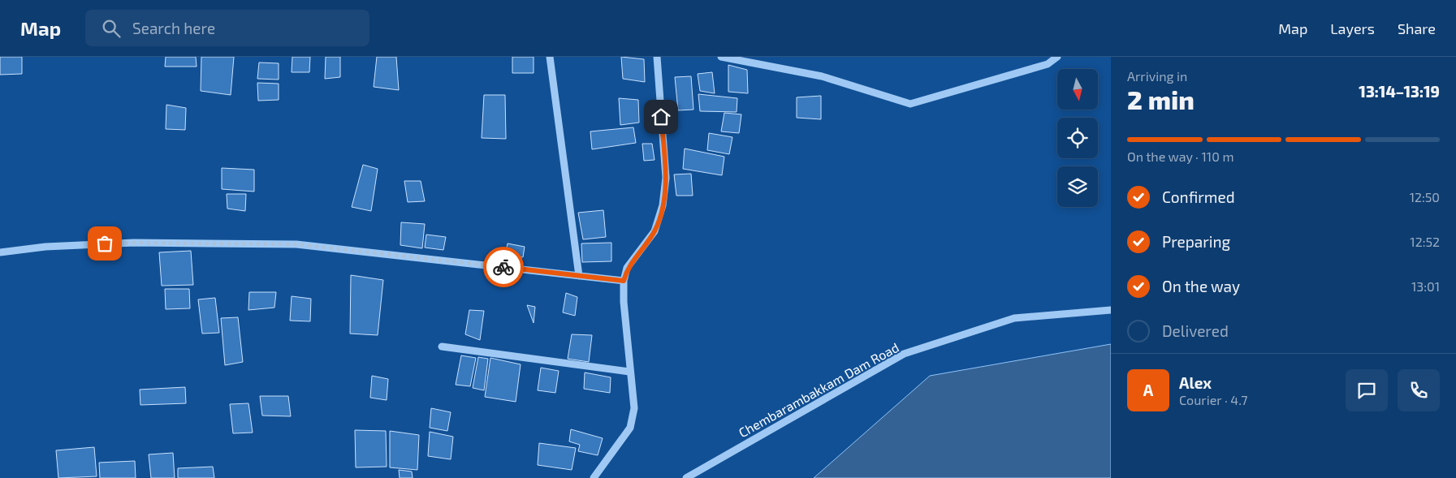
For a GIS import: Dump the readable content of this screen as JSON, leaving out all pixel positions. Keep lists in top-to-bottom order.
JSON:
{
  "streets": {
    "street": ["Chembarambakkam Dam Road"]
  },
  "north": "bottom",
  "page": {
    "header": "Map",
    "search": "Search here",
    "nav": ["Map", "Layers", "Share"],
    "heading": ["2 min", "Arriving in", "13:14–13:19"],
    "panel": ["Alex", "Courier · 4.7"],
    "bar": "On the way · 110 m",
    "list": [
      ["Confirmed", "12:50"],
      ["Preparing", "12:52"],
      ["On the way", "13:01"],
      "Delivered"
    ],
    "round": "A"
  }
}
